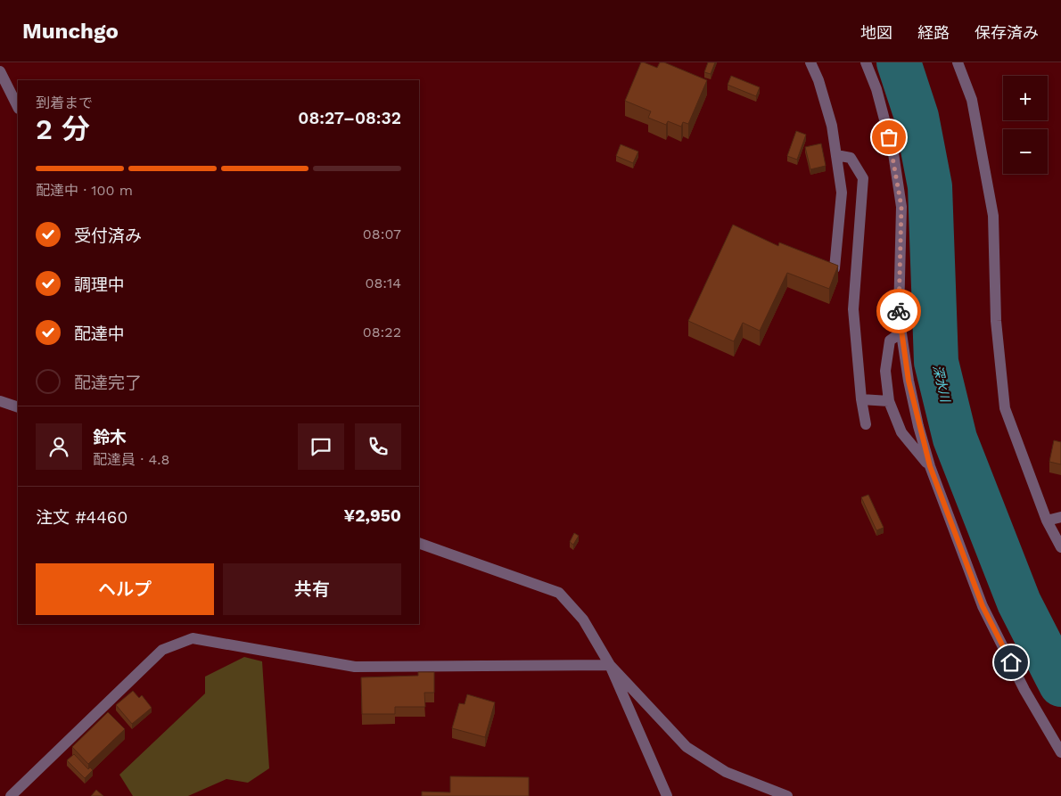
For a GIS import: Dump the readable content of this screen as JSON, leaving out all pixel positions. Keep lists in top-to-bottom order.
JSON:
{
  "water": ["深水川"],
  "page": {
    "header": "Munchgo",
    "nav": ["地図", "経路", "保存済み"],
    "map_buttons": ["+", "−"],
    "heading": ["2 分", "到着まで", "08:27–08:32"],
    "panel": [
      "鈴木",
      "配達員 · 4.8",
      "注文 #4460",
      "¥2,950"
    ],
    "bar": "配達中 · 100 m",
    "list": [
      ["受付済み", "08:07"],
      ["調理中", "08:14"],
      ["配達中", "08:22"],
      "配達完了"
    ],
    "buttons": ["ヘルプ", "共有"]
  }
}
